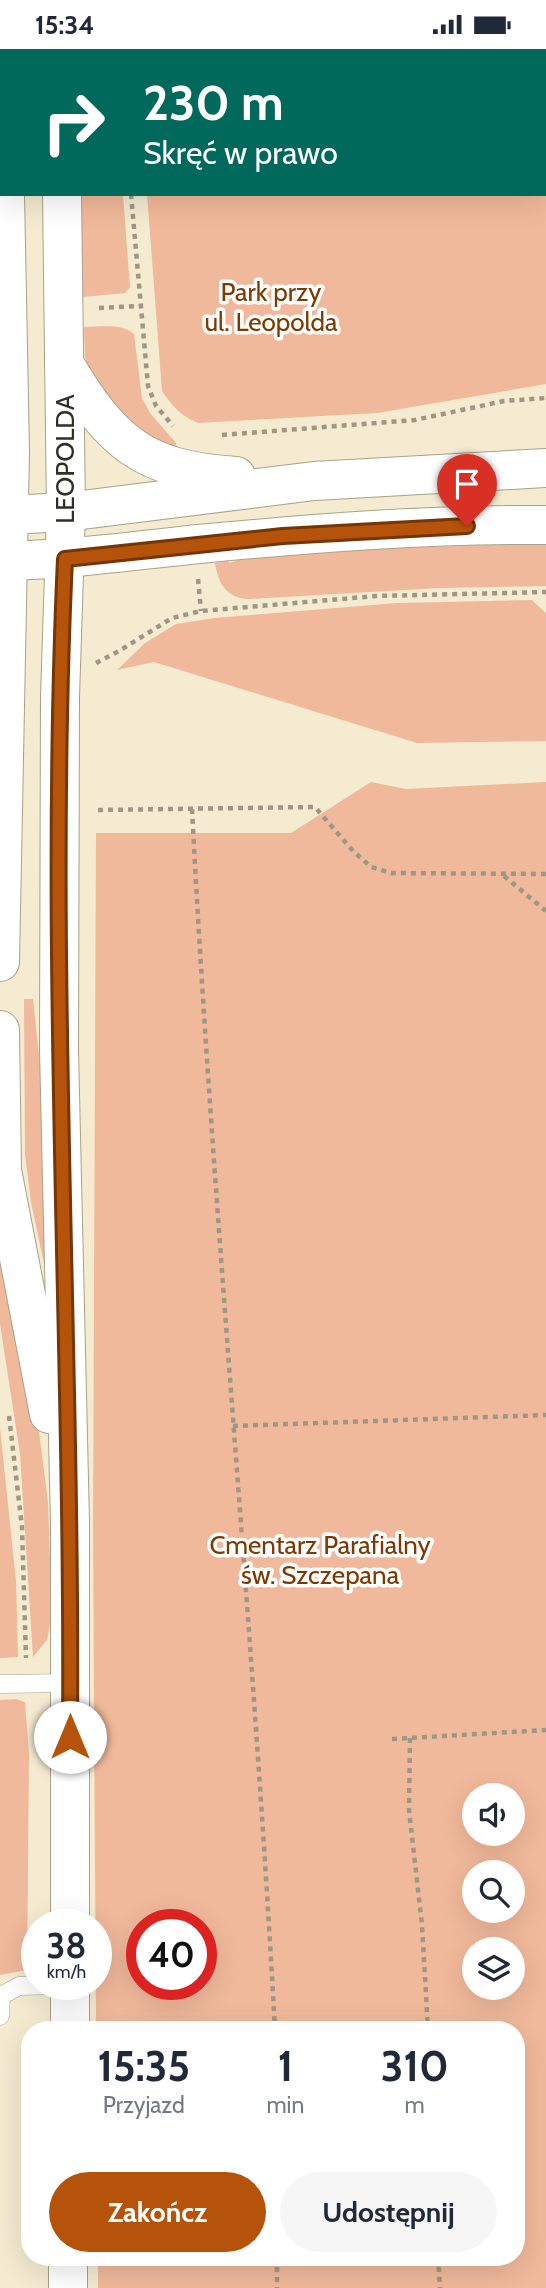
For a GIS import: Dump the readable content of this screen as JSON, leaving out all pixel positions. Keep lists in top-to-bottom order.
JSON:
{
  "streets": {
    "street": ["LEOPOLDA"]
  },
  "parks": ["Park przy ul. Leopolda", "Cmentarz Parafialny św. Szczepana"],
  "page": {
    "status": "15:34",
    "turn": ["230 m", "Skręć w prawo"],
    "speed": "38 km/h",
    "limit": "40",
    "eta": [
      "15:35",
      "Przyjazd",
      "1",
      "min",
      "310",
      "m"
    ],
    "buttons": ["Zakończ", "Udostępnij"]
  }
}
